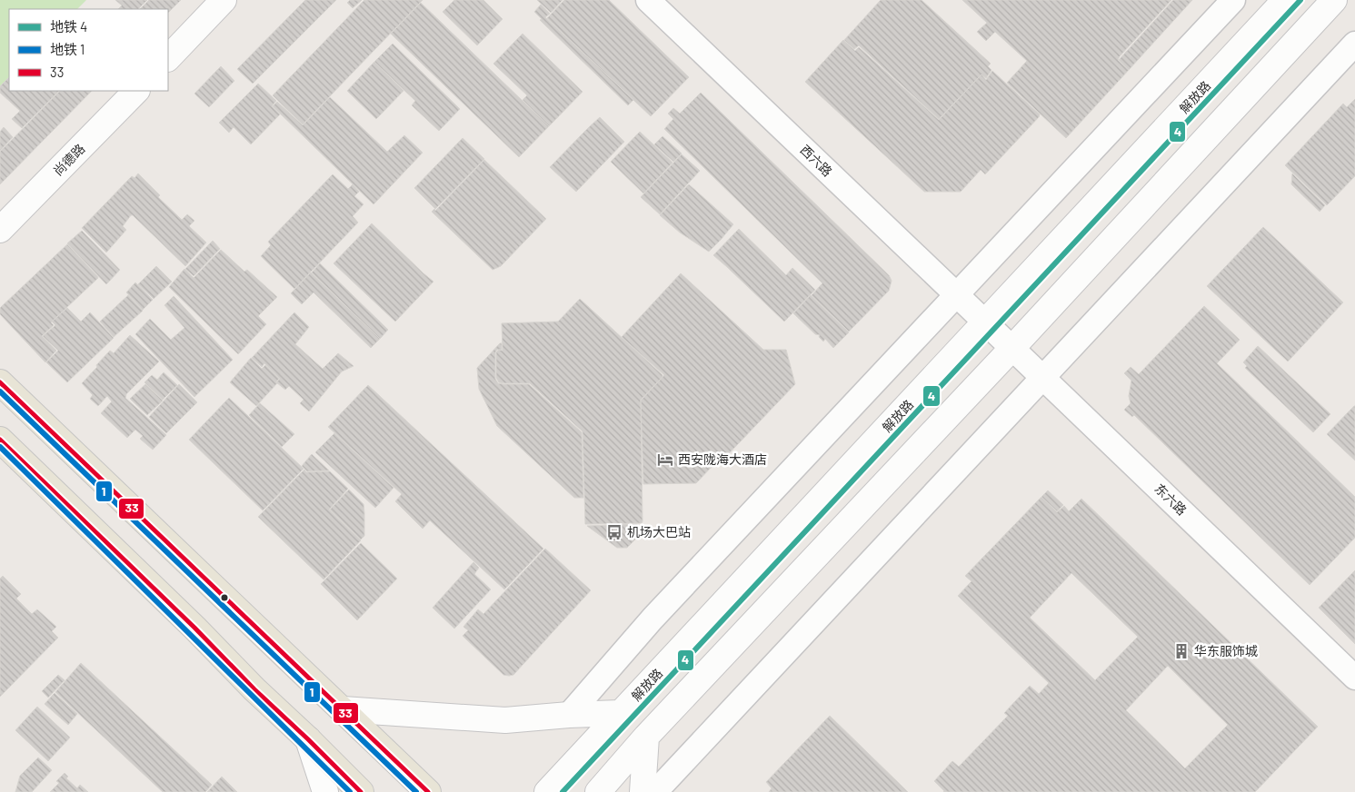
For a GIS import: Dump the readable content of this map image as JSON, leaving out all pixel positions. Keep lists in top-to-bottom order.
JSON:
{
  "streets": {
    "main road": ["解放路", "尚德路"],
    "street": ["西六路", "东六路"]
  },
  "crossings": [
    ["解放路", "西六路"],
    ["解放路", "东六路"],
    ["西六路", "东六路"]
  ],
  "places": {
    "hotel": ["西安陇海大酒店"],
    "bus stop": ["机场大巴站"],
    "building": ["华东服饰城"]
  },
  "lines": ["metro line 4", "transit line 33", "metro line 1"],
  "legend": ["地铁 4", "地铁 1", "33"]
}
